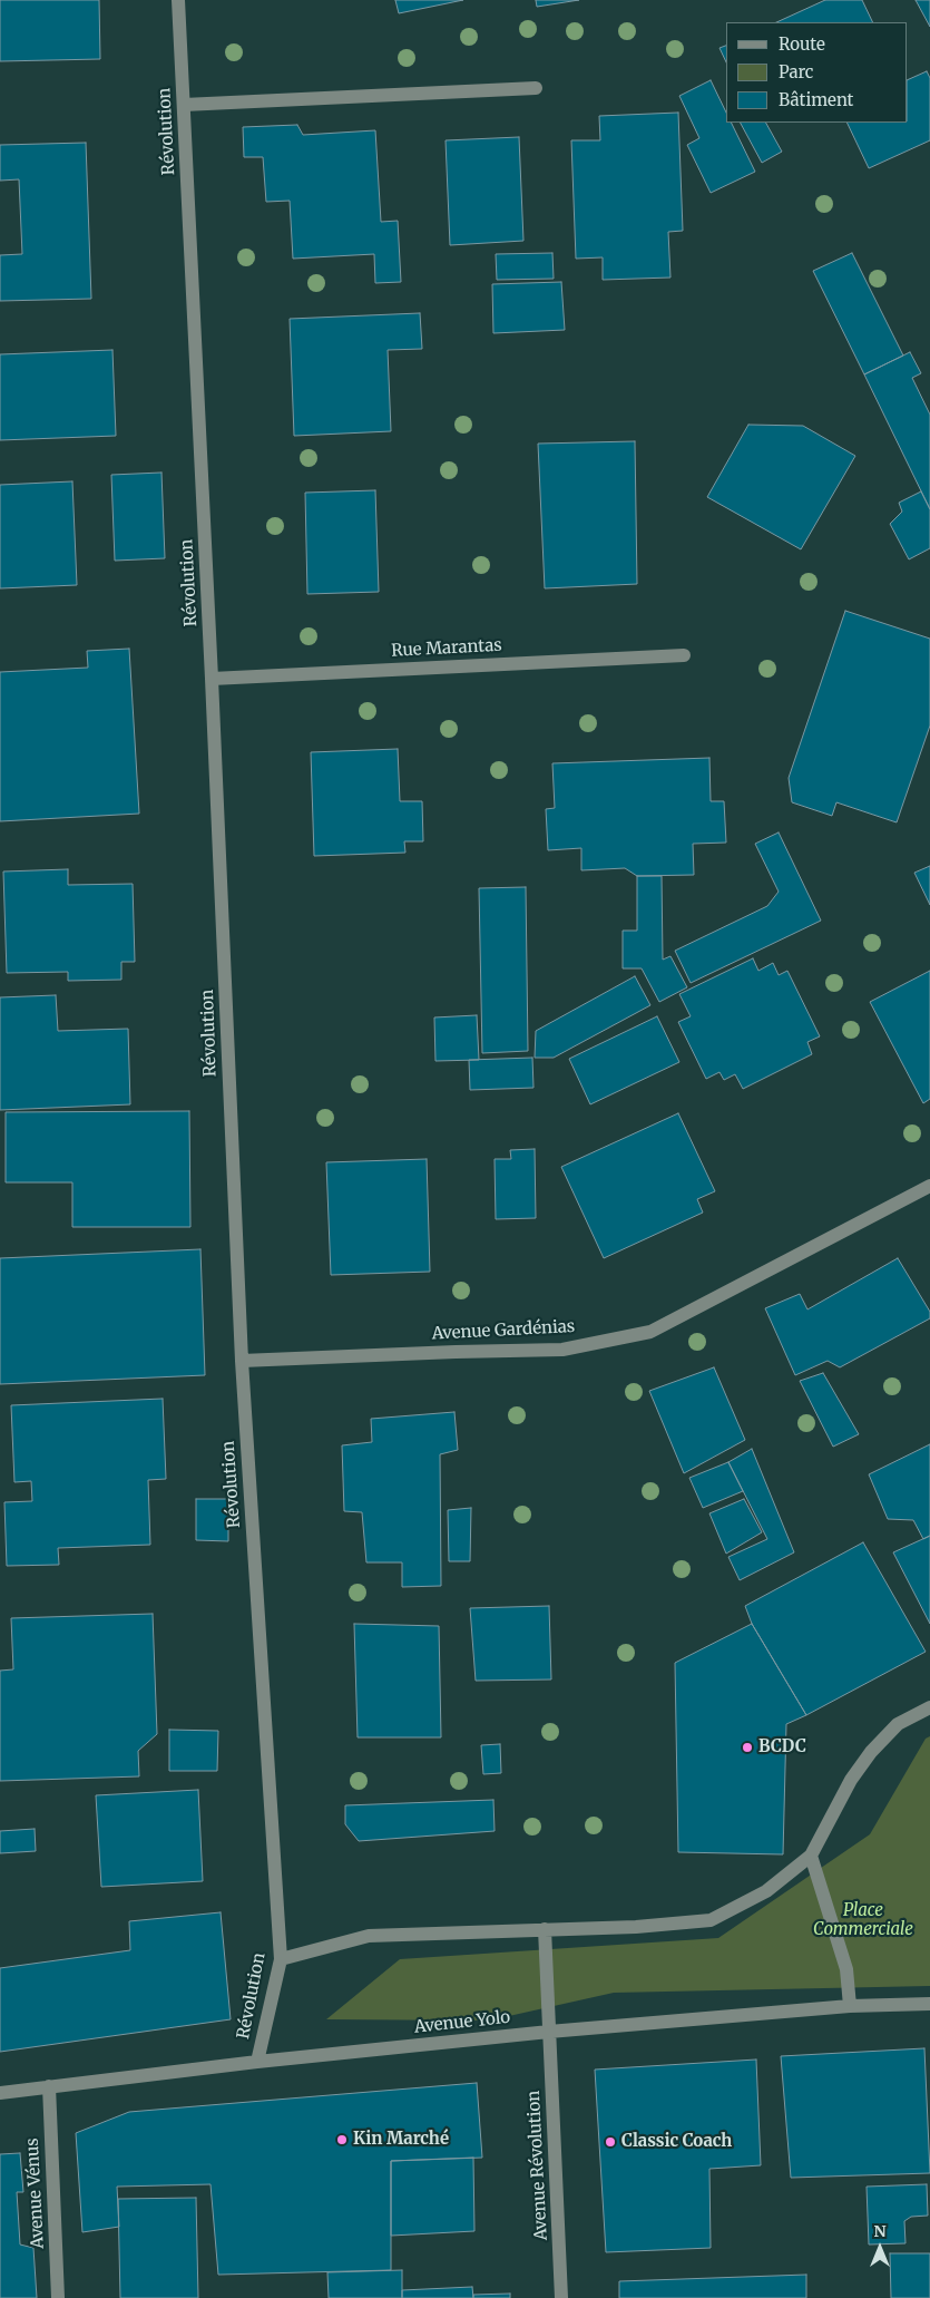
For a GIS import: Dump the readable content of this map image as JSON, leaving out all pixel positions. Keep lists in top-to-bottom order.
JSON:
{
  "streets": {
    "street": [
      "Révolution",
      "Rue Marantas",
      "Avenue Gardénias",
      "Avenue Yolo",
      "Avenue Révolution",
      "Avenue Vénus"
    ]
  },
  "crossings": [
    ["Révolution", "Rue Marantas"],
    ["Révolution", "Avenue Gardénias"],
    ["Révolution", "Avenue Yolo"],
    ["Avenue Yolo", "Avenue Révolution"],
    ["Avenue Yolo", "Avenue Vénus"]
  ],
  "parks": ["Place Commerciale"],
  "places": ["BCDC", "Kin Marché", "Classic Coach"],
  "legend": ["Route", "Parc", "Bâtiment"],
  "north": "top"
}
